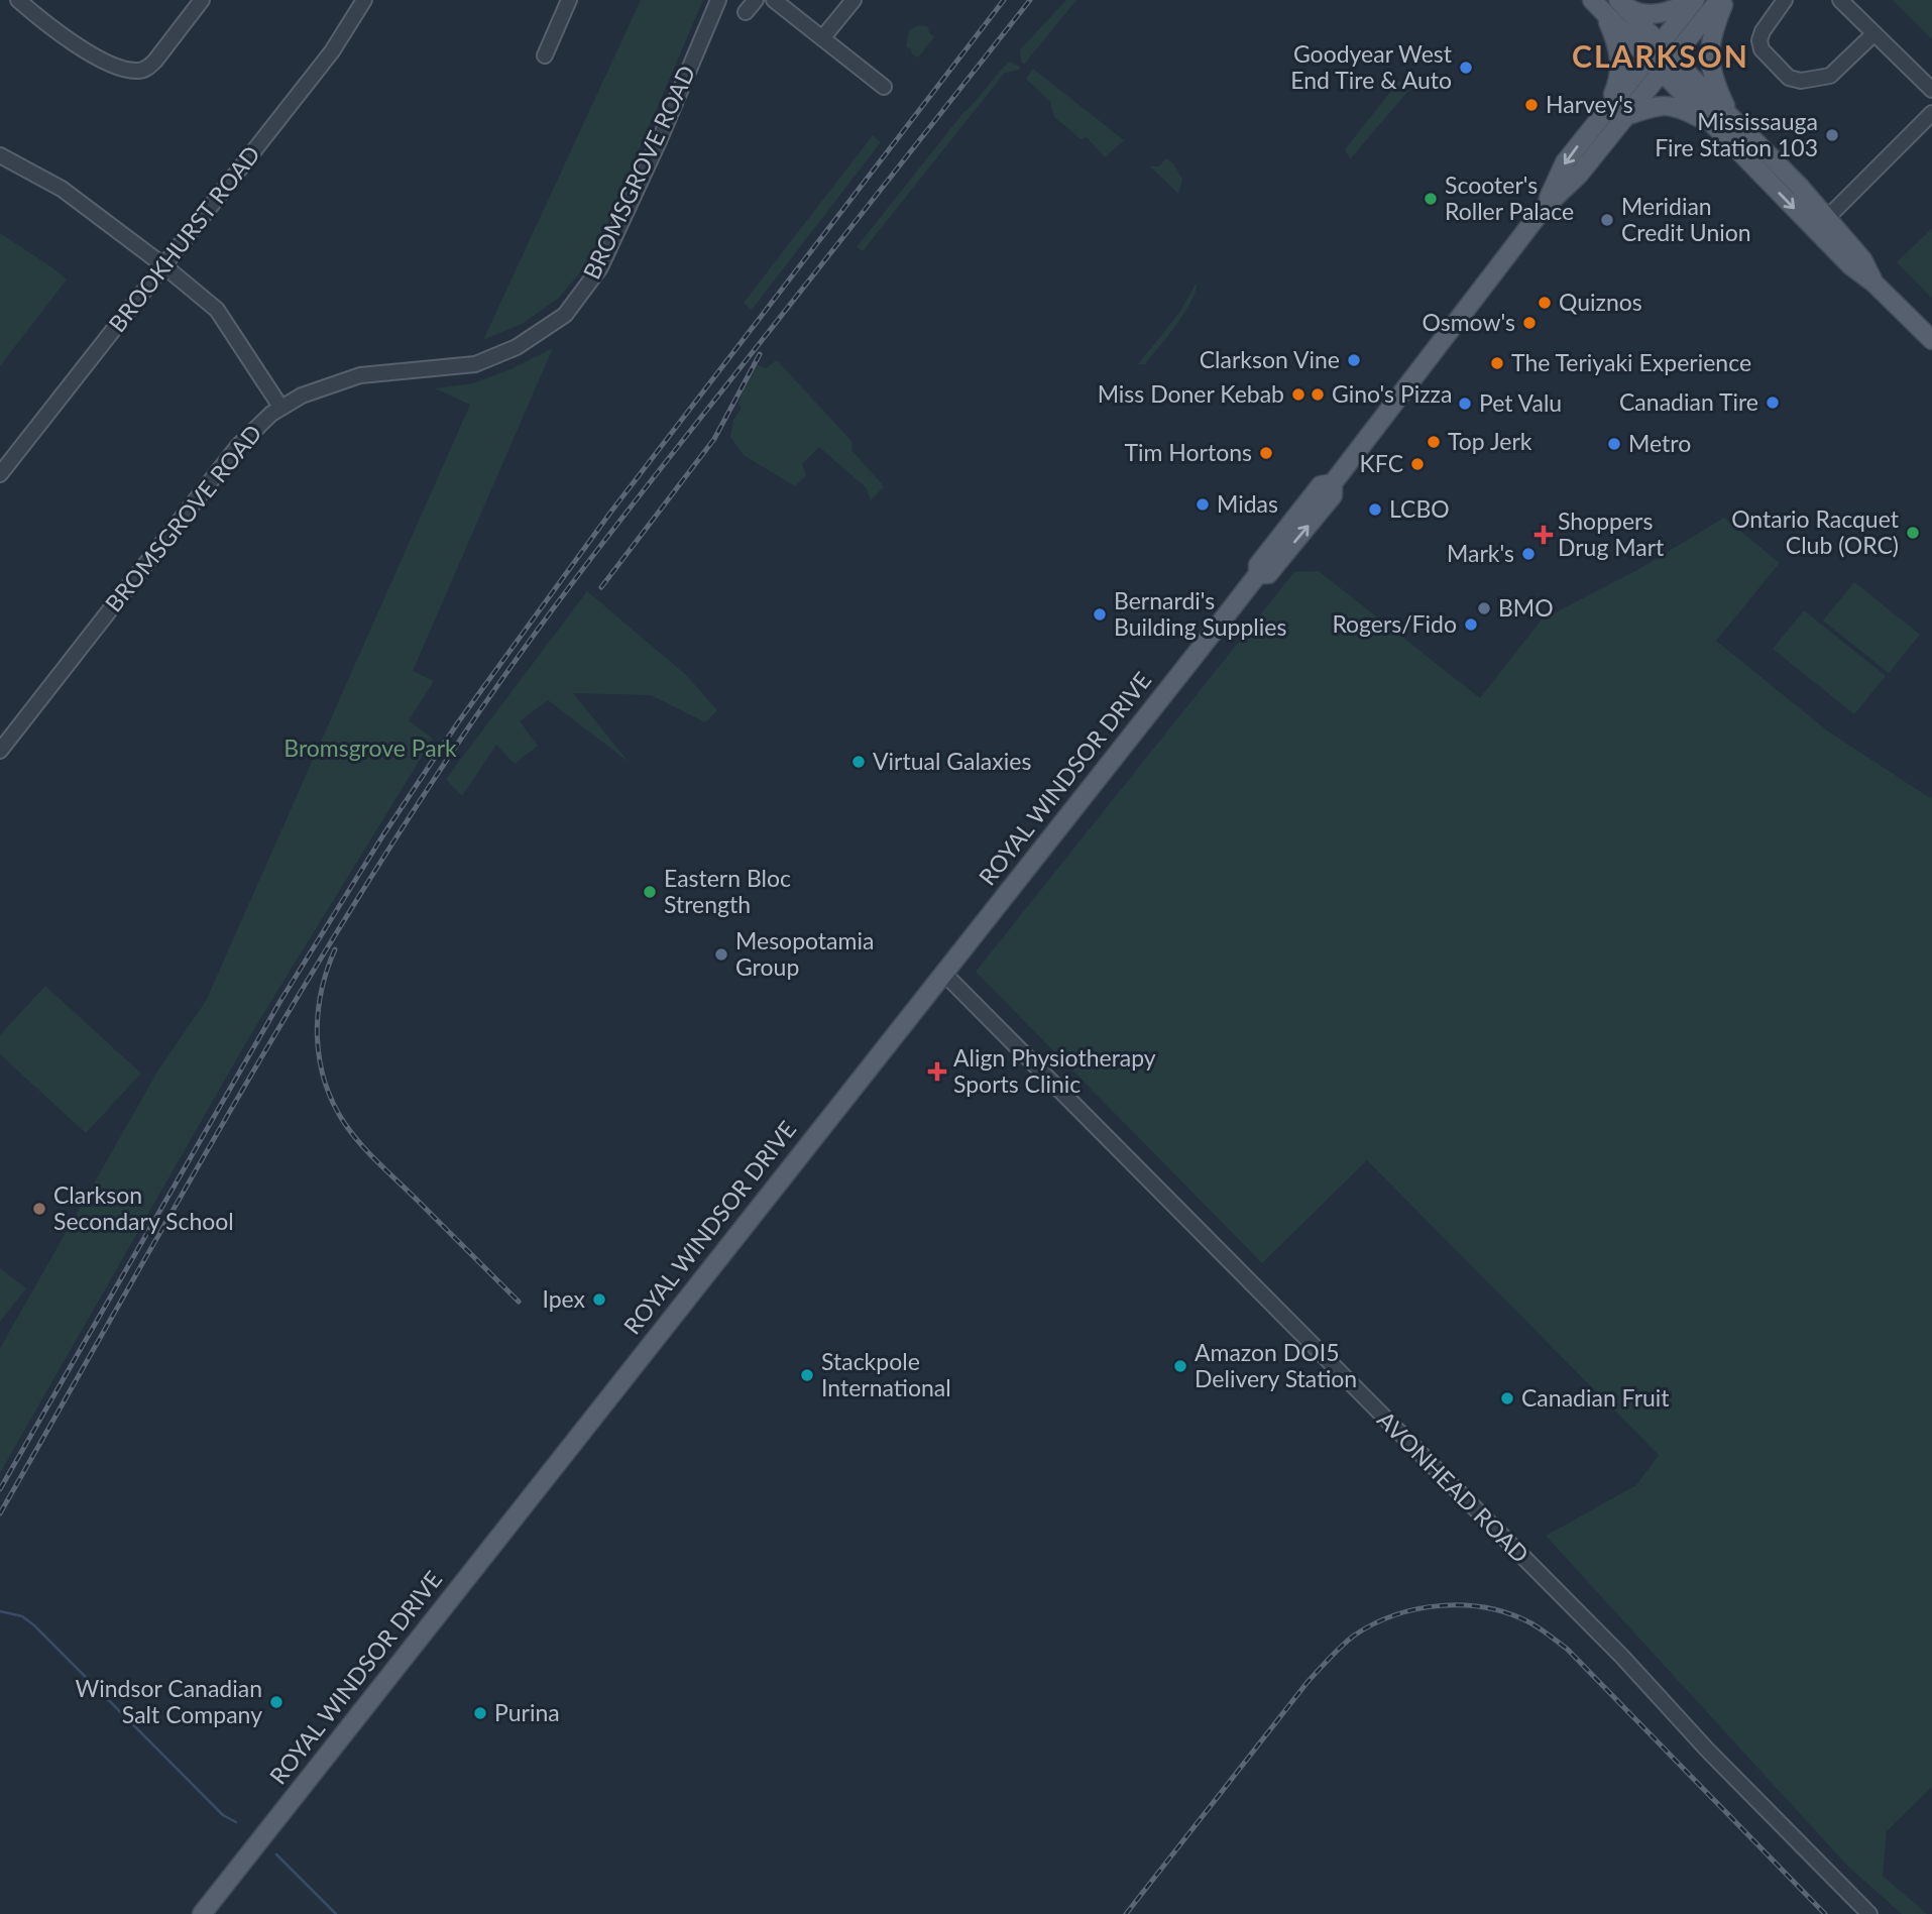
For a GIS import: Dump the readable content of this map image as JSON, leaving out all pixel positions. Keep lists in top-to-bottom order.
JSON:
{
  "streets": {
    "main road": ["ROYAL WINDSOR DRIVE"],
    "street": ["BROMSGROVE ROAD", "BROOKHURST ROAD", "AVONHEAD ROAD"]
  },
  "crossings": [
    ["ROYAL WINDSOR DRIVE", "AVONHEAD ROAD"]
  ],
  "districts": ["CLARKSON"],
  "parks": ["Bromsgrove Park"],
  "places": {
    "other": [
      "Goodyear West End Tire & Auto",
      "Harvey's",
      "Mississauga Fire Station 103",
      "Scooter's Roller Palace",
      "Meridian Credit Union",
      "Quiznos",
      "Osmow's",
      "Clarkson Vine",
      "The Teriyaki Experience",
      "Miss Doner Kebab",
      "Gino's Pizza",
      "Canadian Tire",
      "Pet Valu",
      "Top Jerk",
      "Metro",
      "Tim Hortons",
      "KFC",
      "Midas",
      "LCBO",
      "Ontario Racquet Club (ORC)",
      "Mark's",
      "BMO",
      "Bernardi's Building Supplies",
      "Rogers/Fido",
      "Virtual Galaxies",
      "Eastern Bloc Strength",
      "Mesopotamia Group",
      "Clarkson Secondary School",
      "Ipex",
      "Amazon DOI5 Delivery Station",
      "Stackpole International",
      "Canadian Fruit",
      "Windsor Canadian Salt Company",
      "Purina"
    ],
    "health": ["Shoppers Drug Mart", "Align Physiotherapy Sports Clinic"]
  }
}
